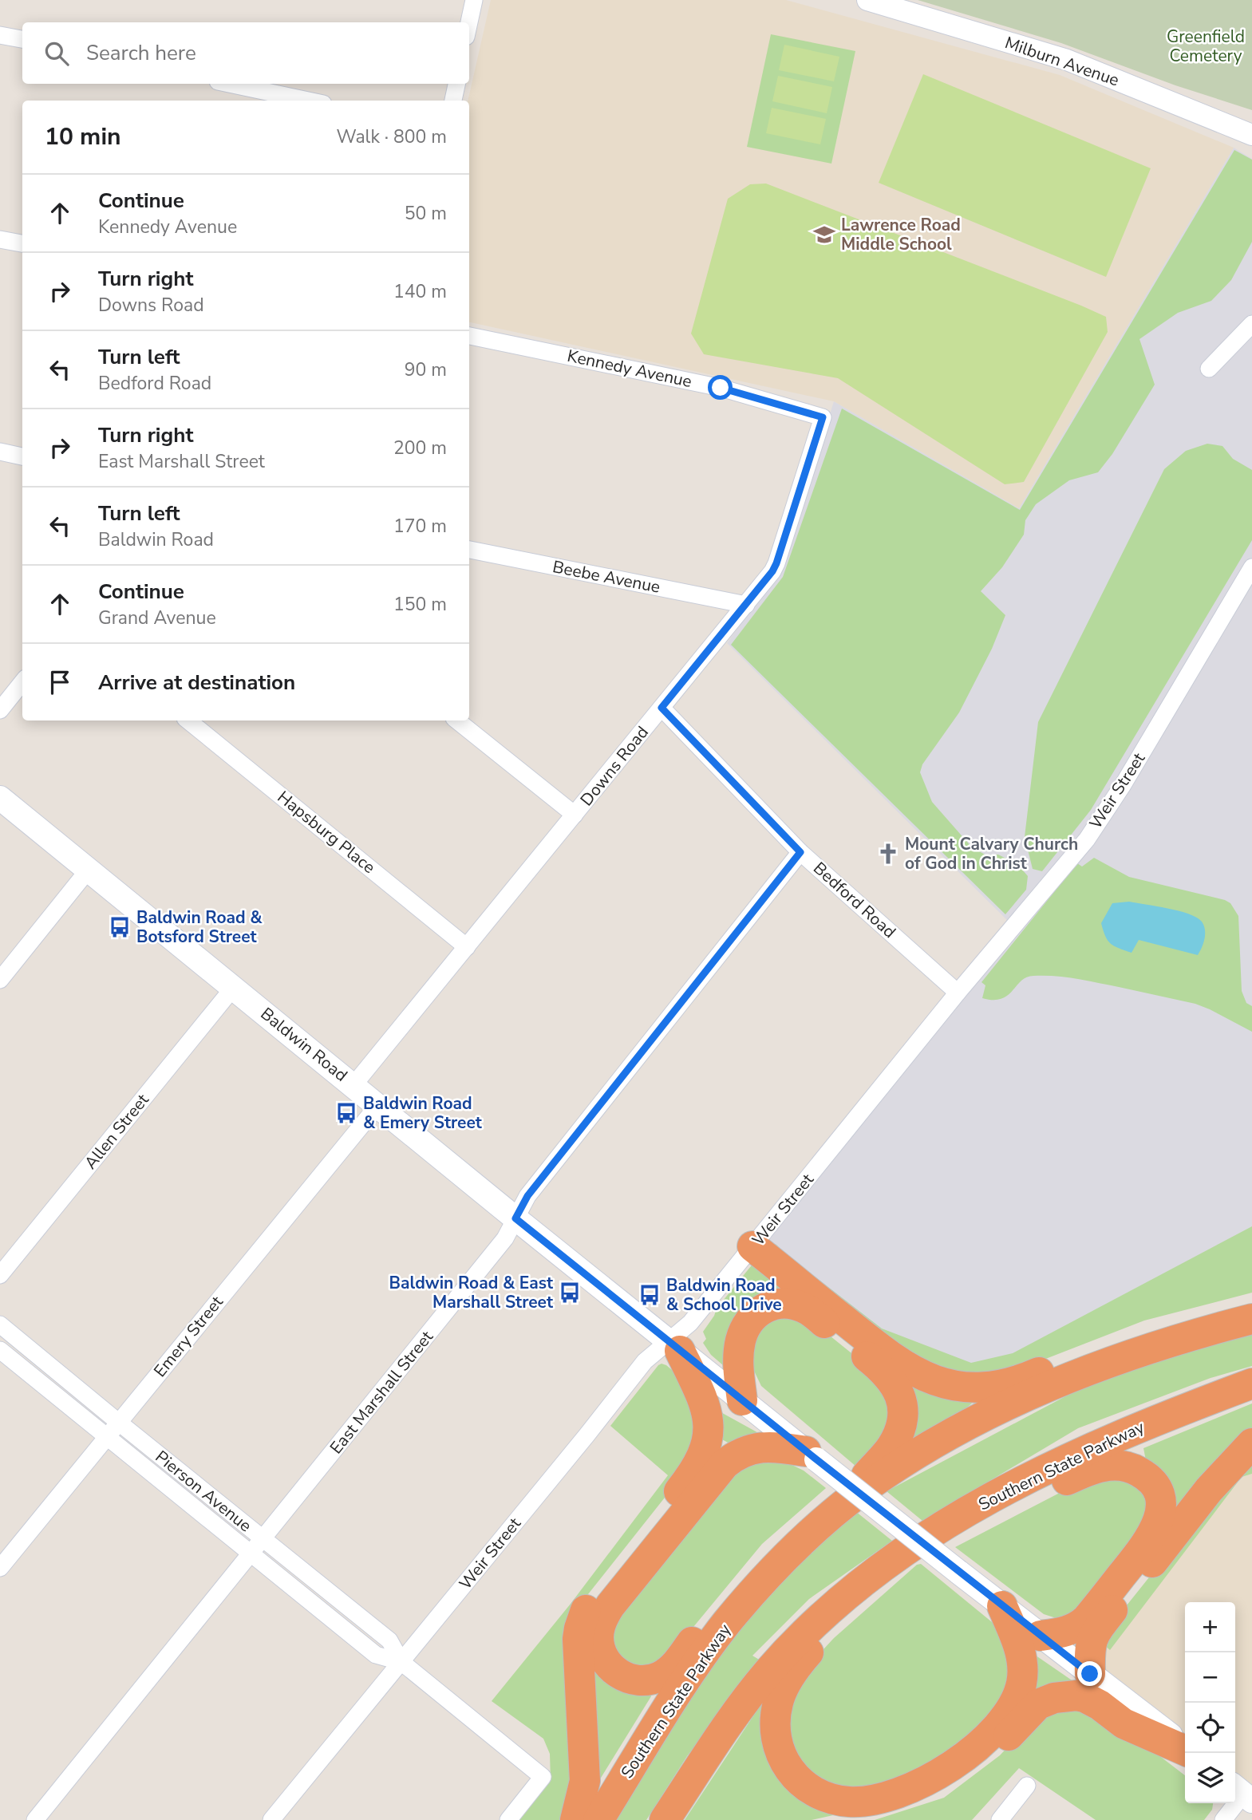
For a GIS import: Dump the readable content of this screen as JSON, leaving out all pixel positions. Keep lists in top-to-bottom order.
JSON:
{
  "streets": {
    "highway": ["Southern State Parkway"],
    "main road": ["Baldwin Road"],
    "street": [
      "Milburn Avenue",
      "Kennedy Avenue",
      "Beebe Avenue",
      "Downs Road",
      "Weir Street",
      "Hapsburg Place",
      "Bedford Road",
      "Allen Street",
      "Emery Street",
      "East Marshall Street",
      "Pierson Avenue"
    ]
  },
  "crossings": [
    ["Kennedy Avenue", "Downs Road"],
    ["Beebe Avenue", "Downs Road"],
    ["Downs Road", "Hapsburg Place"],
    ["Downs Road", "Bedford Road"],
    ["Downs Road", "Baldwin Road"],
    ["Weir Street", "Bedford Road"],
    ["Weir Street", "Baldwin Road"],
    ["Weir Street", "Pierson Avenue"],
    ["Bedford Road", "East Marshall Street"],
    ["Baldwin Road", "Allen Street"],
    ["Baldwin Road", "Emery Street"],
    ["Baldwin Road", "East Marshall Street"],
    ["Emery Street", "Pierson Avenue"],
    ["East Marshall Street", "Pierson Avenue"]
  ],
  "parks": ["Greenfield Cemetery"],
  "places": {
    "school or university": ["Lawrence Road Middle School"],
    "church": ["Mount Calvary Church of God in Christ"],
    "bus stop": [
      "Baldwin Road & Botsford Street",
      "Baldwin Road & Emery Street",
      "Baldwin Road & East Marshall Street",
      "Baldwin Road & School Drive"
    ]
  },
  "page": {
    "search": "Search here",
    "heading": ["10 min", "Walk · 800 m"],
    "list": [
      ["Continue", "Kennedy Avenue", "50 m"],
      ["Turn right", "Downs Road", "140 m"],
      ["Turn left", "Bedford Road", "90 m"],
      ["Turn right", "East Marshall Street", "200 m"],
      ["Turn left", "Baldwin Road", "170 m"],
      ["Continue", "Grand Avenue", "150 m"],
      "Arrive at destination"
    ],
    "map_buttons": ["+", "−"]
  }
}
